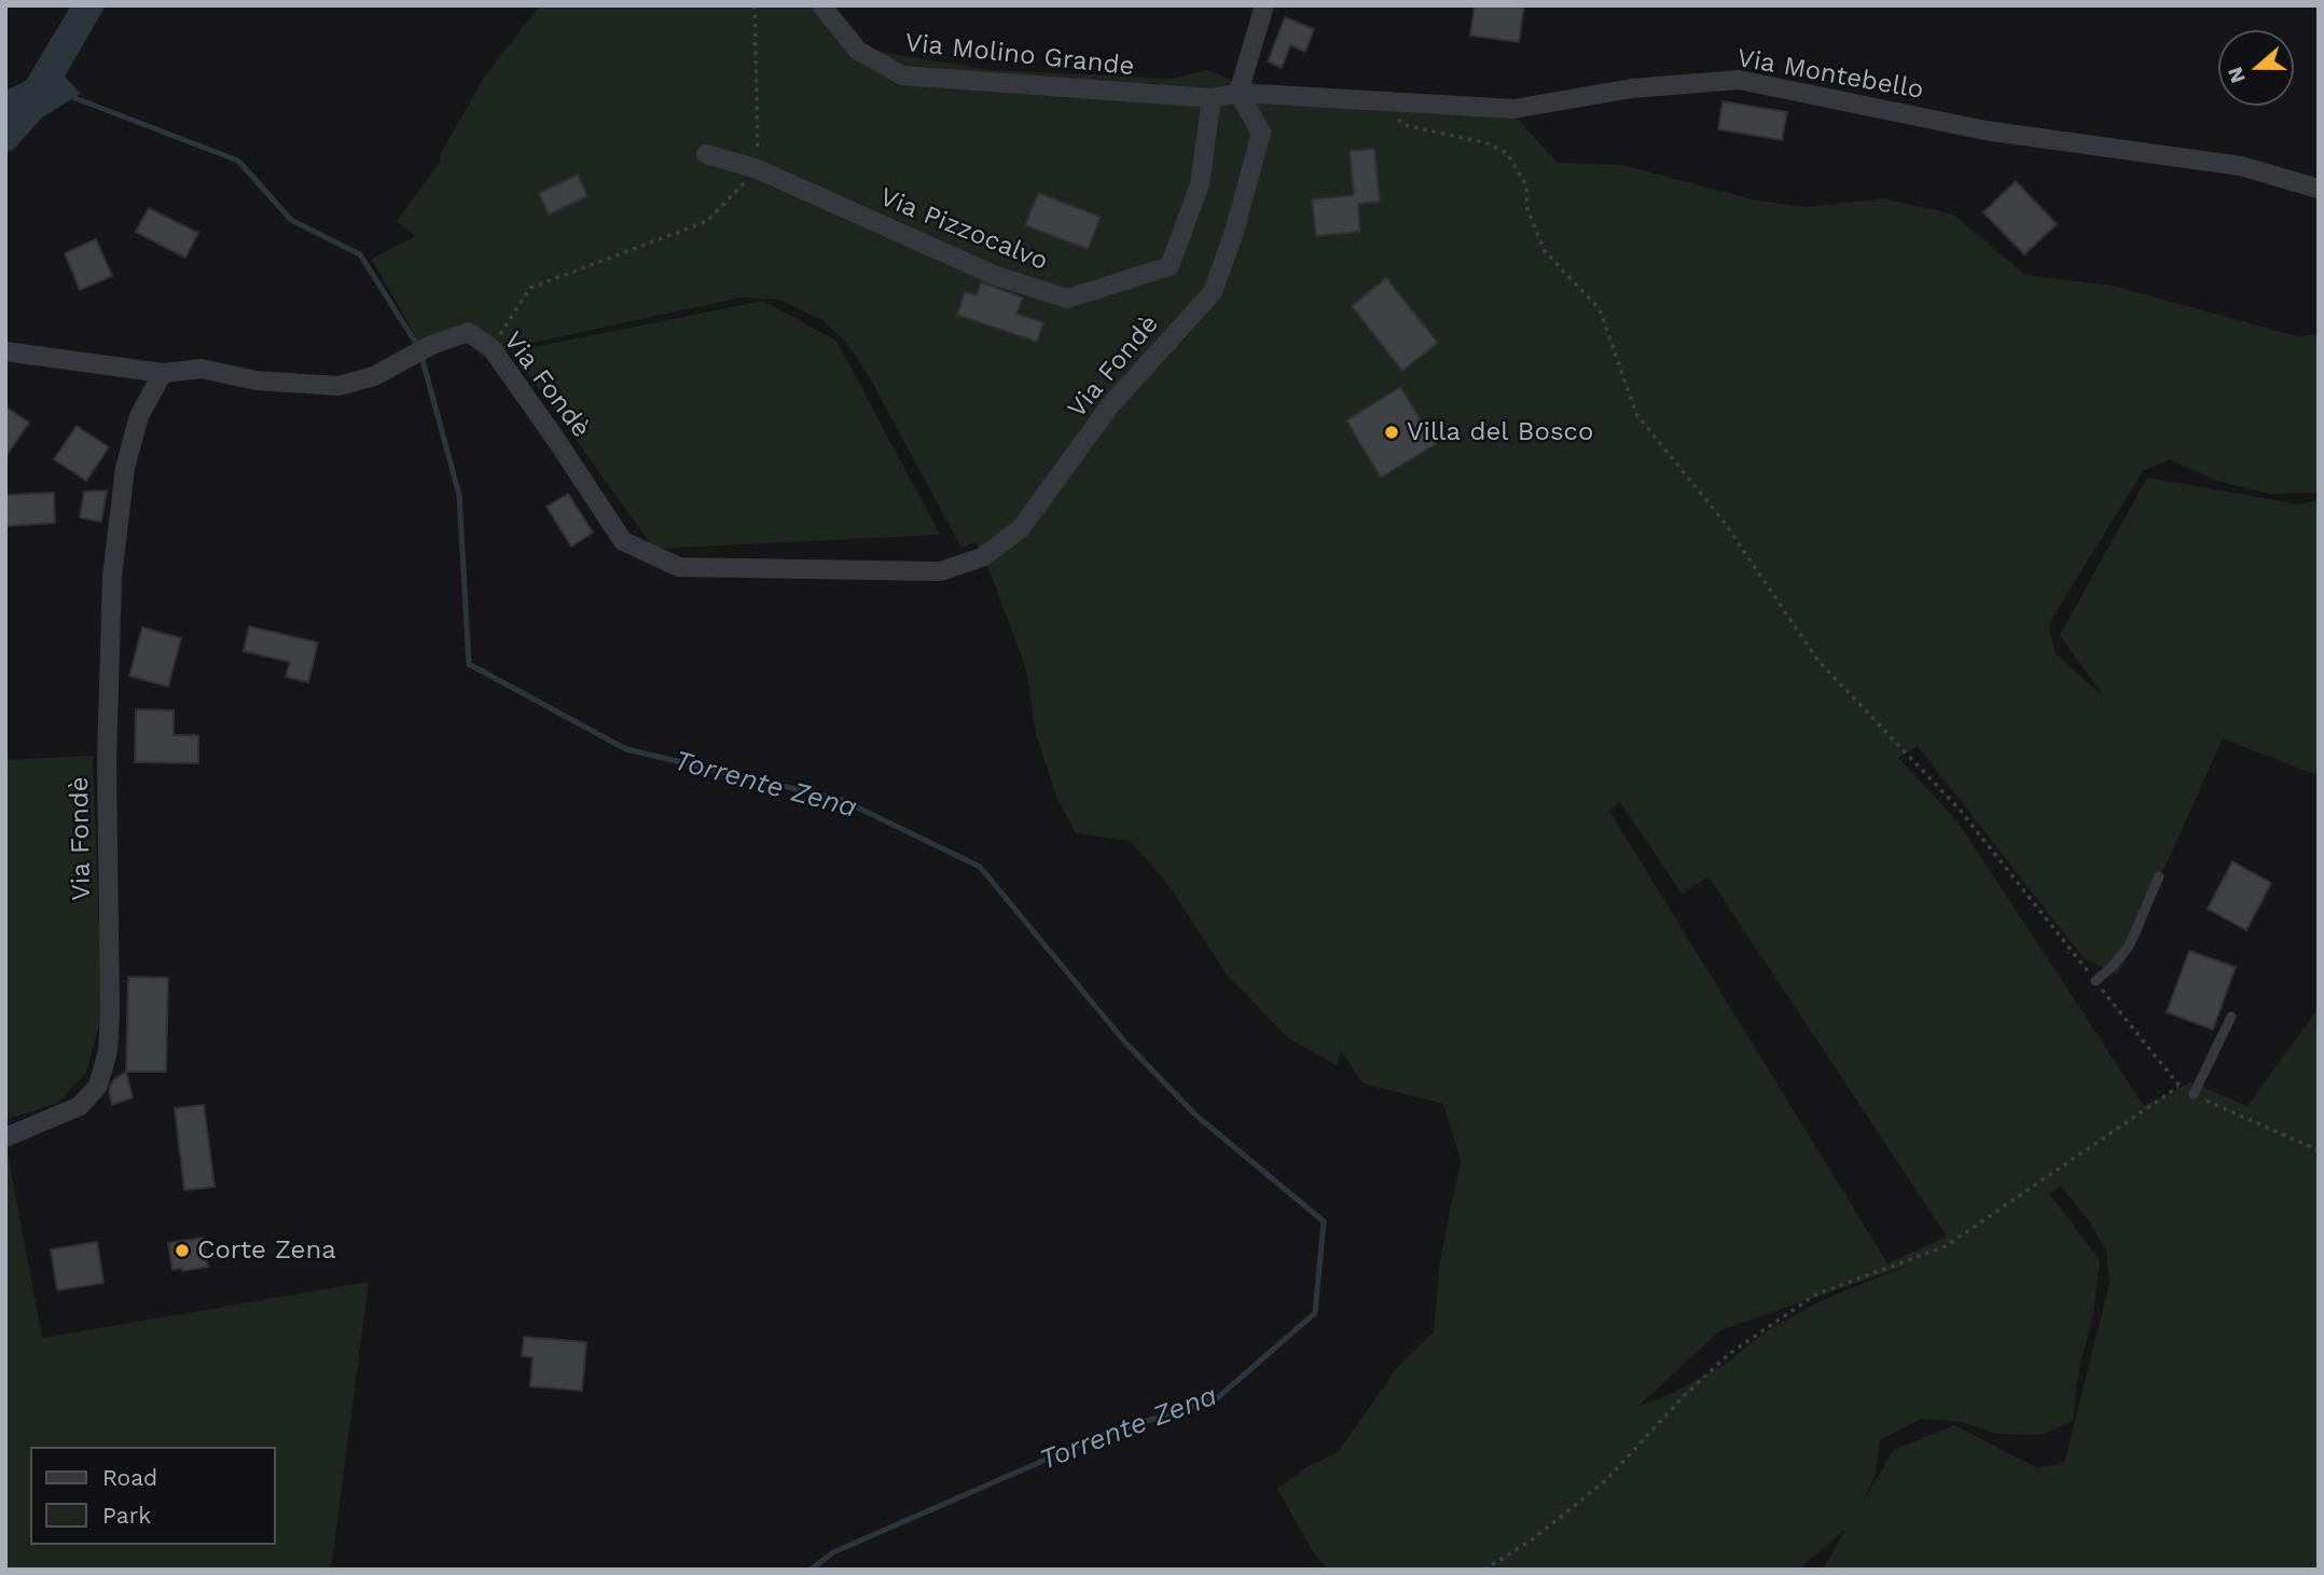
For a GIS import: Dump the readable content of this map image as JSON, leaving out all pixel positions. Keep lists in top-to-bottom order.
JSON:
{
  "streets": {
    "street": [
      "Via Molino Grande",
      "Via Montebello",
      "Via Pizzocalvo",
      "Via Fondè"
    ]
  },
  "crossings": [
    ["Via Molino Grande", "Via Montebello"],
    ["Via Molino Grande", "Via Pizzocalvo"],
    ["Via Molino Grande", "Via Fondè"],
    ["Via Montebello", "Via Fondè"]
  ],
  "water": ["Torrente Zena"],
  "places": ["Villa del Bosco", "Corte Zena"],
  "legend": ["Road", "Park"],
  "north": "left"
}
